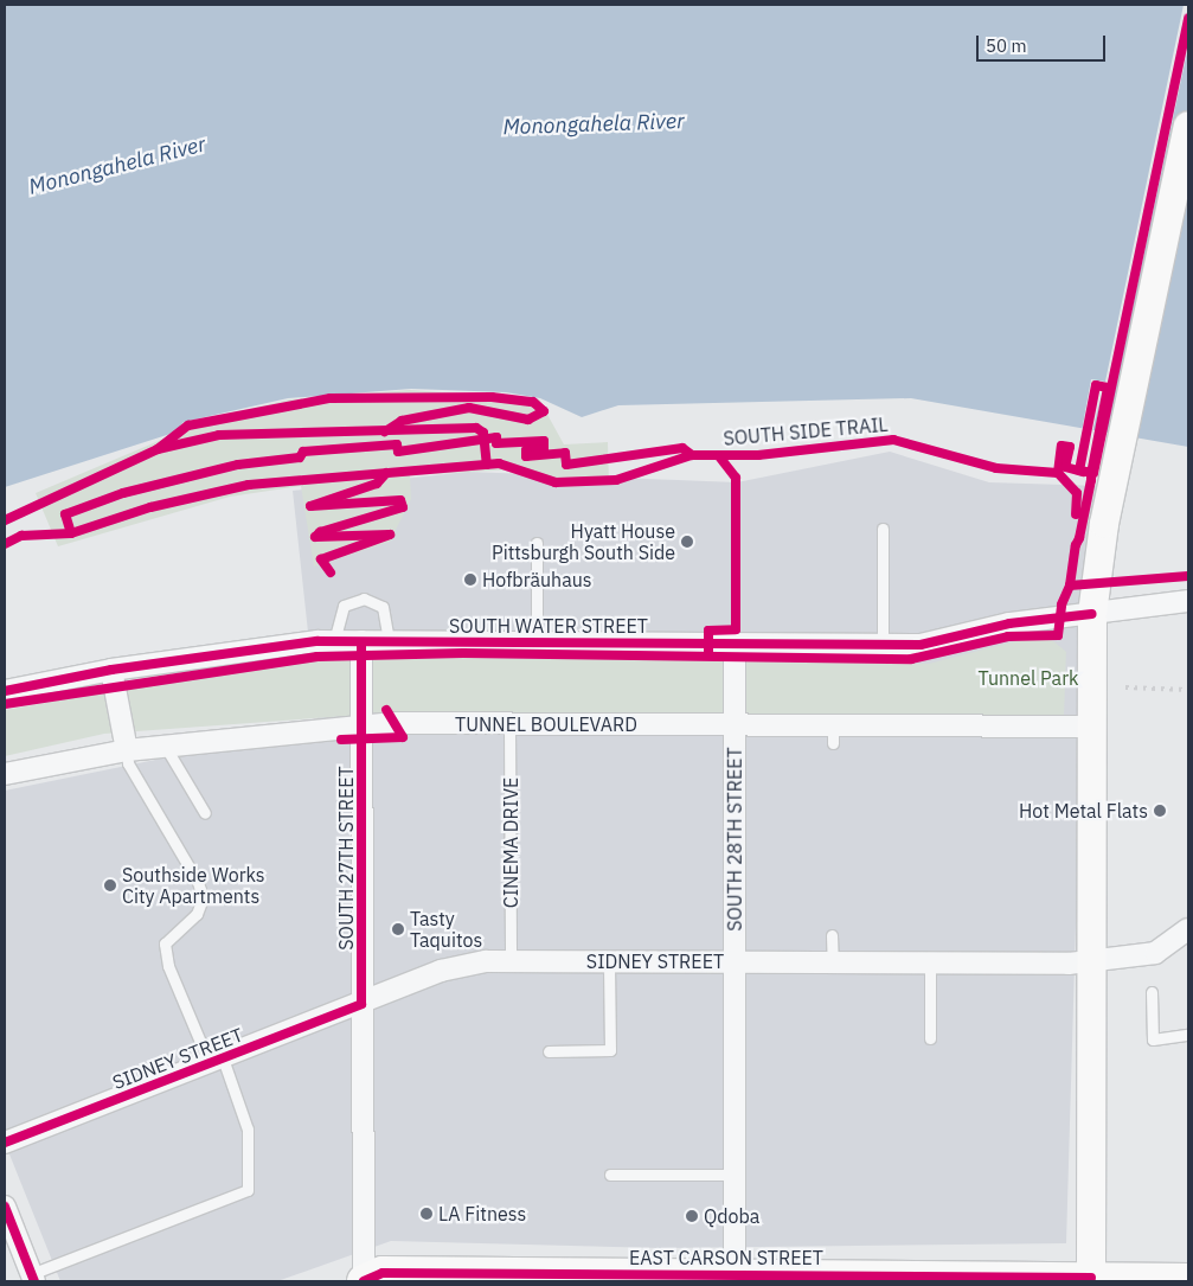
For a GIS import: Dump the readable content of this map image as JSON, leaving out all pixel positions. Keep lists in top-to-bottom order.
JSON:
{
  "streets": {
    "main road": ["EAST CARSON STREET"],
    "street": [
      "SOUTH WATER STREET",
      "TUNNEL BOULEVARD",
      "SOUTH 28TH STREET",
      "SOUTH 27TH STREET",
      "SIDNEY STREET"
    ],
    "lane": ["CINEMA DRIVE"],
    "cycle path": ["SOUTH SIDE TRAIL"]
  },
  "crossings": [
    ["SOUTH WATER STREET", "SOUTH 28TH STREET"],
    ["SOUTH WATER STREET", "SOUTH 27TH STREET"],
    ["TUNNEL BOULEVARD", "SOUTH 28TH STREET"],
    ["TUNNEL BOULEVARD", "CINEMA DRIVE"],
    ["TUNNEL BOULEVARD", "SOUTH 27TH STREET"],
    ["SOUTH 28TH STREET", "SIDNEY STREET"],
    ["SOUTH 28TH STREET", "EAST CARSON STREET"],
    ["CINEMA DRIVE", "SIDNEY STREET"],
    ["SOUTH 27TH STREET", "SIDNEY STREET"],
    ["SOUTH 27TH STREET", "EAST CARSON STREET"]
  ],
  "water": ["Monongahela River"],
  "parks": ["Tunnel Park"],
  "places": [
    "Hyatt House Pittsburgh South Side",
    "Hofbräuhaus",
    "Hot Metal Flats",
    "Southside Works City Apartments",
    "Tasty Taquitos",
    "LA Fitness",
    "Qdoba"
  ],
  "scale_bar": "50 m"
}
